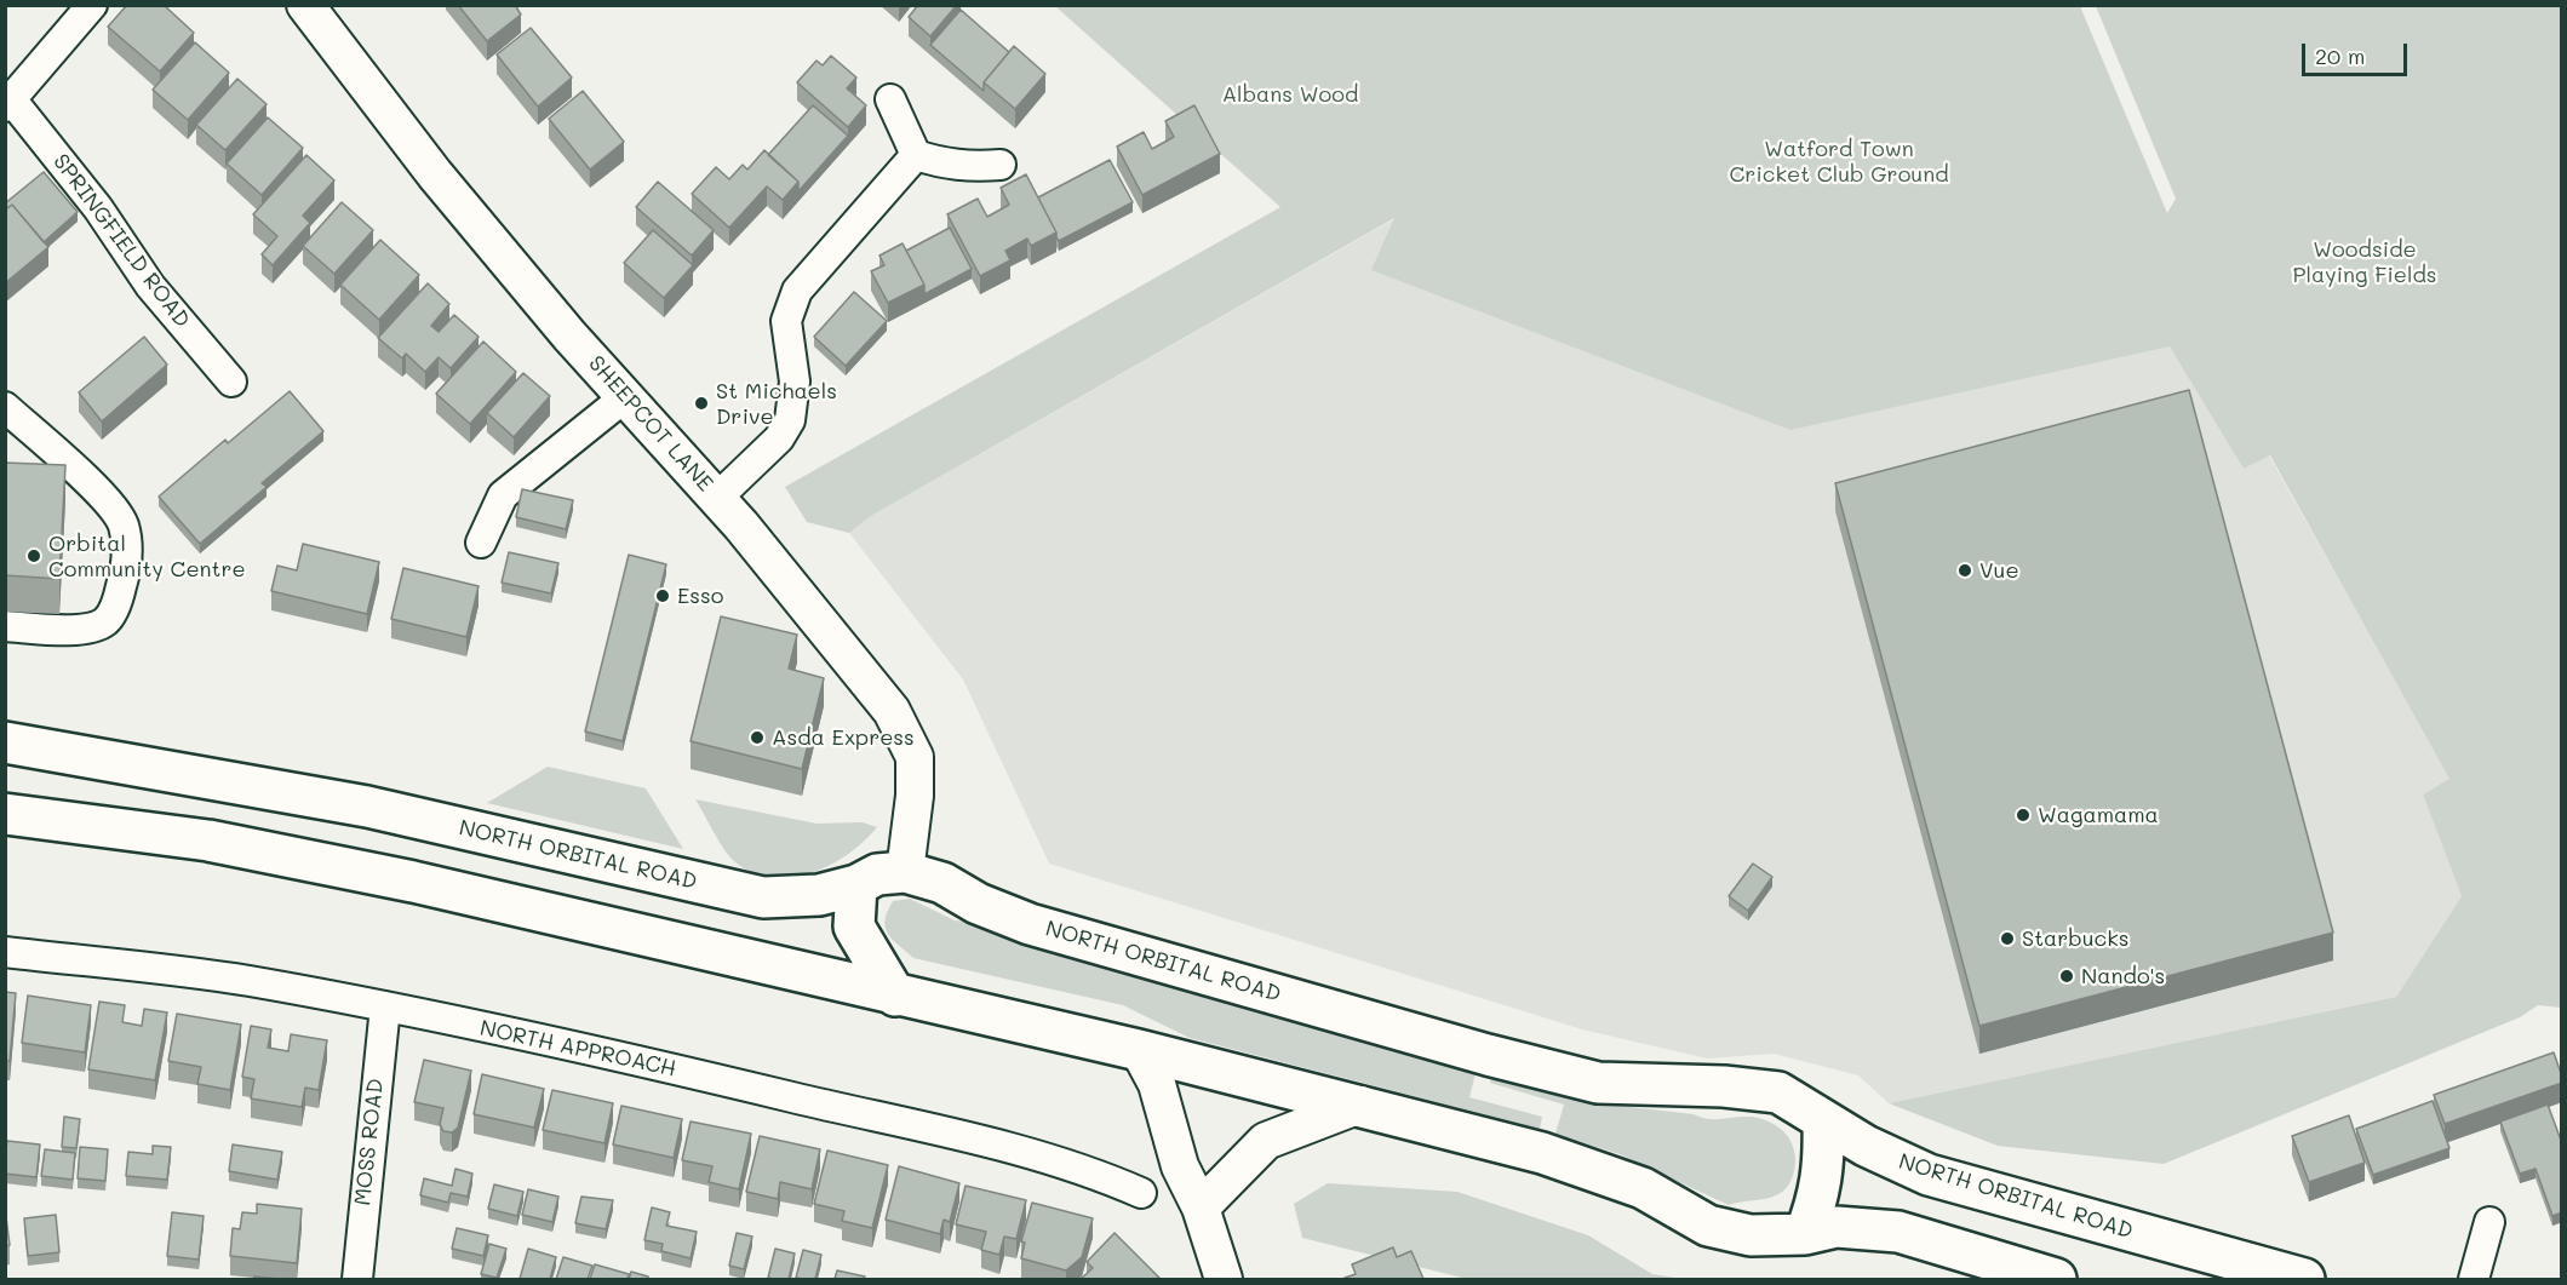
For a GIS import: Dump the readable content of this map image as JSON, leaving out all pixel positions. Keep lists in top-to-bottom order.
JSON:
{
  "streets": {
    "highway": ["NORTH ORBITAL ROAD"],
    "street": [
      "SPRINGFIELD ROAD",
      "SHEEPCOT LANE",
      "NORTH APPROACH",
      "MOSS ROAD"
    ]
  },
  "crossings": [
    ["SHEEPCOT LANE", "NORTH ORBITAL ROAD"],
    ["NORTH APPROACH", "MOSS ROAD"]
  ],
  "parks": ["Albans Wood", "Watford Town Cricket Club Ground", "Woodside Playing Fields"],
  "places": [
    "St Michaels Drive",
    "Orbital Community Centre",
    "Vue",
    "Esso",
    "Asda Express",
    "Wagamama",
    "Starbucks",
    "Nando's"
  ],
  "scale_bar": "20 m"
}
